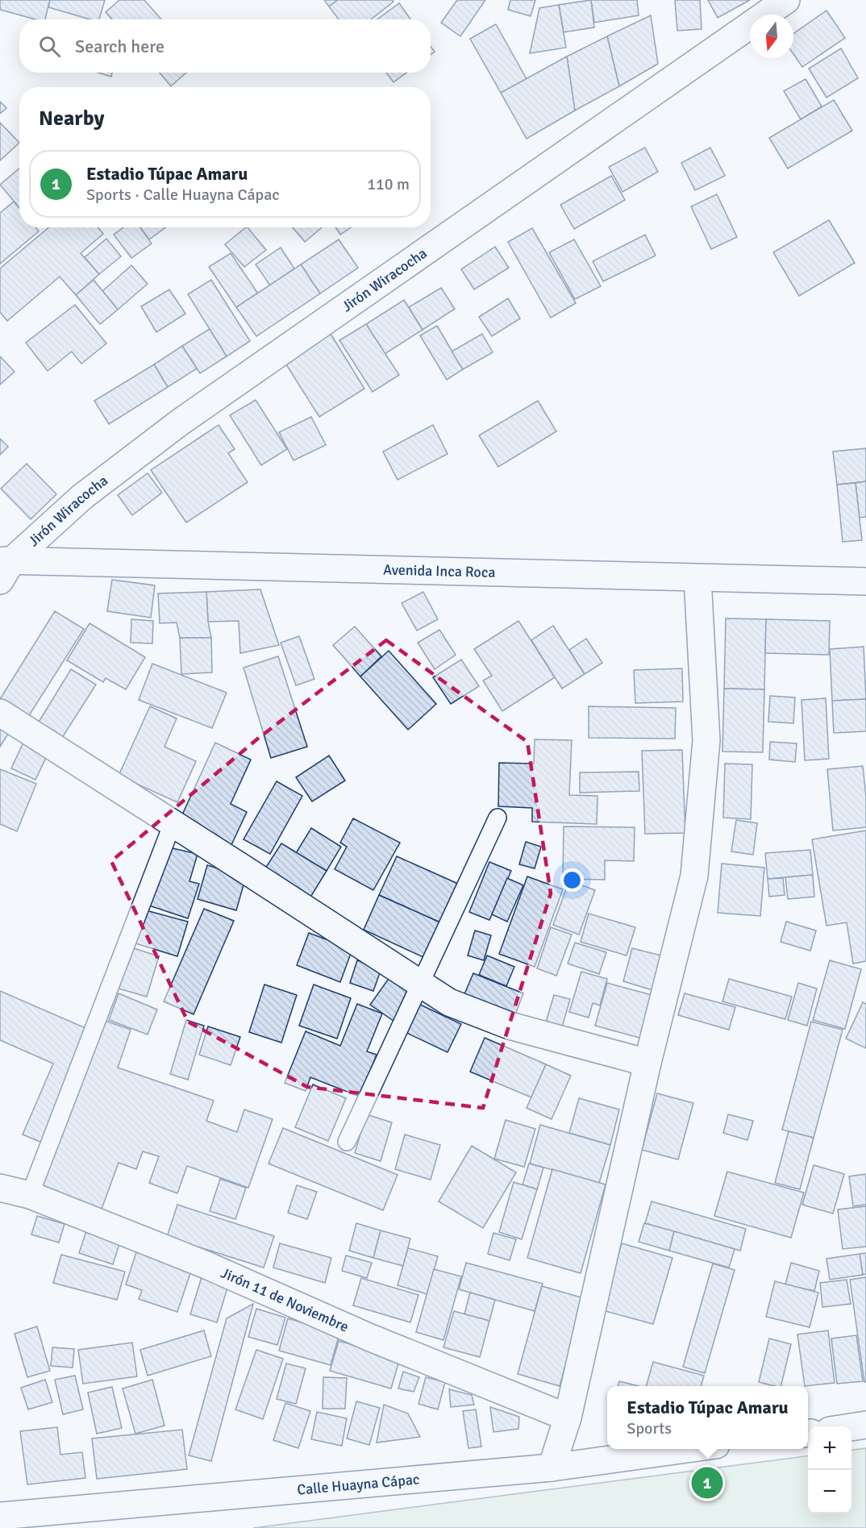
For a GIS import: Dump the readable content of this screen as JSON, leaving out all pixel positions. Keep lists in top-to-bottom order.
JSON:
{
  "streets": {
    "street": [
      "Jirón Wiracocha",
      "Avenida Inca Roca",
      "Jirón 11 de Noviembre",
      "Calle Huayna Cápac"
    ]
  },
  "crossings": [
    ["Jirón Wiracocha", "Avenida Inca Roca"]
  ],
  "north": "bottom",
  "page": {
    "search": "Search here",
    "heading": "Nearby",
    "list": [
      {
        "mark": "1",
        "name": "Estadio Túpac Amaru",
        "note": "Sports · Calle Huayna Cápac",
        "value": "110 m"
      }
    ],
    "popup": ["Estadio Túpac Amaru", "Sports"],
    "map_buttons": ["+", "−"],
    "pins": "1"
  }
}
